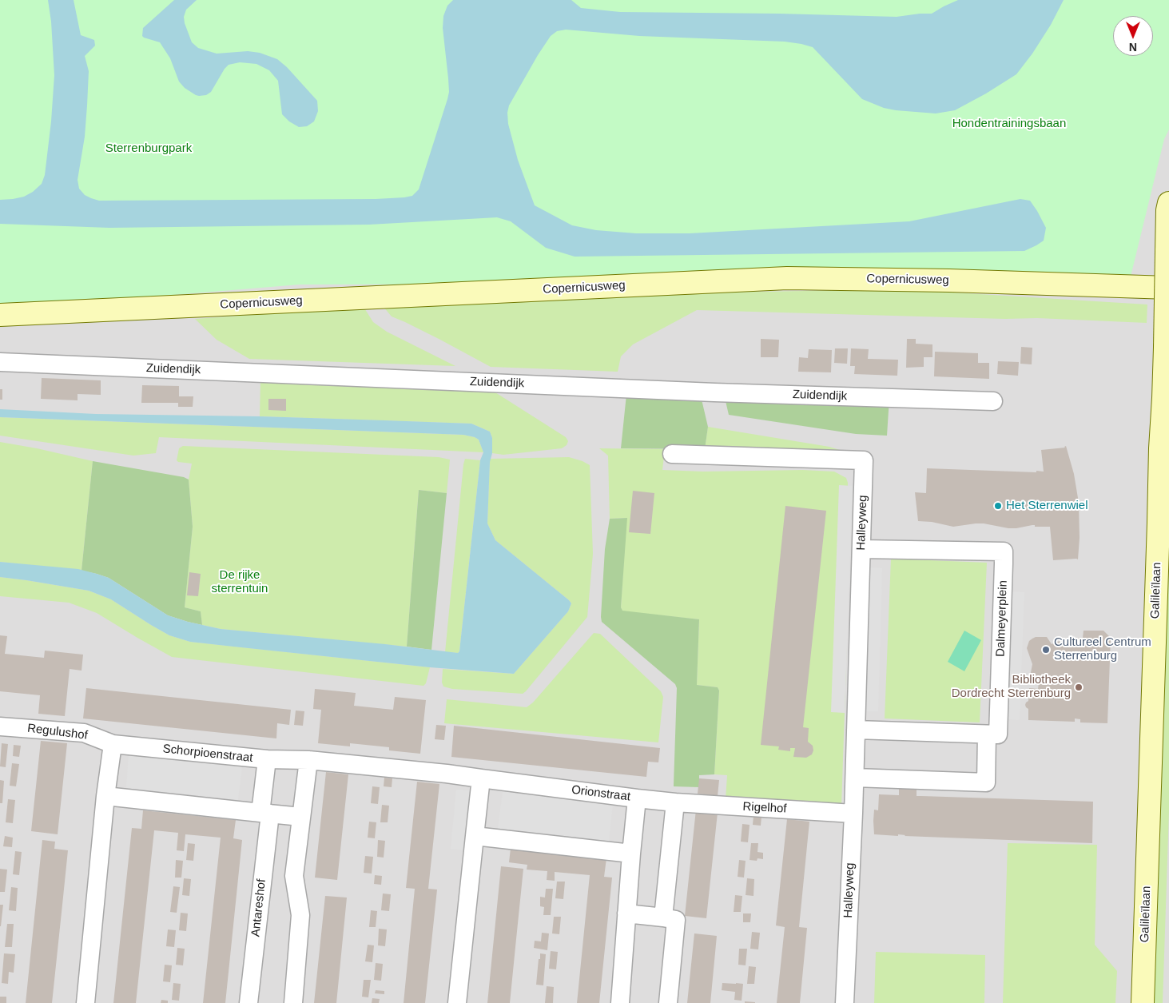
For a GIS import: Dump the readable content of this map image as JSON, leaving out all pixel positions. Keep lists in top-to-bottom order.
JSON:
{
  "streets": {
    "street": [
      "Copernicusweg",
      "Zuidendijk",
      "Halleyweg",
      "Galileïlaan",
      "Dalmeyerplein",
      "Regulushof",
      "Schorpioenstraat",
      "Orionstraat",
      "Rigelhof",
      "Antareshof"
    ]
  },
  "crossings": [
    ["Halleyweg", "Dalmeyerplein"],
    ["Halleyweg", "Rigelhof"],
    ["Regulushof", "Schorpioenstraat"],
    ["Schorpioenstraat", "Antareshof"],
    ["Orionstraat", "Rigelhof"]
  ],
  "parks": ["Hondentrainingsbaan", "Sterrenburgpark", "De rijke sterrentuin"],
  "places": ["Het Sterrenwiel", "Cultureel Centrum Sterrenburg", "Bibliotheek Dordrecht Sterrenburg"],
  "north": "bottom"
}
